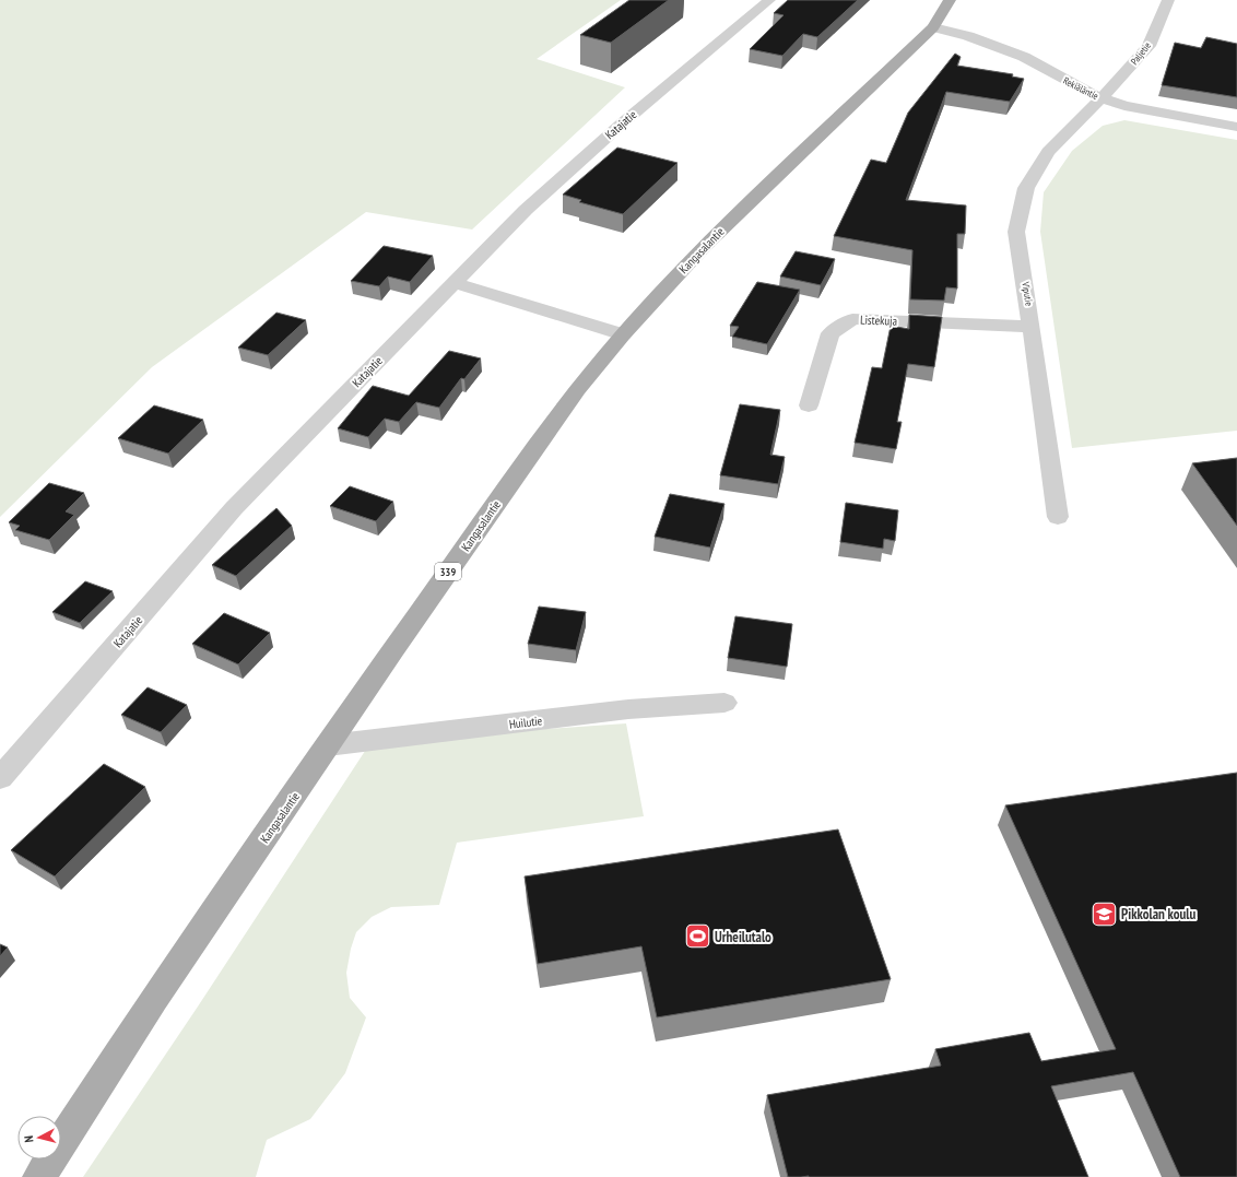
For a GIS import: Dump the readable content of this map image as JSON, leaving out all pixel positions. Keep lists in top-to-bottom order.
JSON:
{
  "streets": {
    "main road": ["Kangasalantie", "339"],
    "street": [
      "Paljetie",
      "Rekiäläntie",
      "Katajatie",
      "Viputie",
      "Listekuja",
      "Huilutie"
    ]
  },
  "crossings": [
    ["Paljetie", "Rekiäläntie"],
    ["Paljetie", "Viputie"],
    ["Rekiäläntie", "Kangasalantie"],
    ["Rekiäläntie", "Viputie"],
    ["Kangasalantie", "Huilutie"],
    ["Viputie", "Listekuja"]
  ],
  "places": {
    "school or university": ["Pikkolan koulu"],
    "sports": ["Urheilutalo"]
  },
  "north": "left"
}
